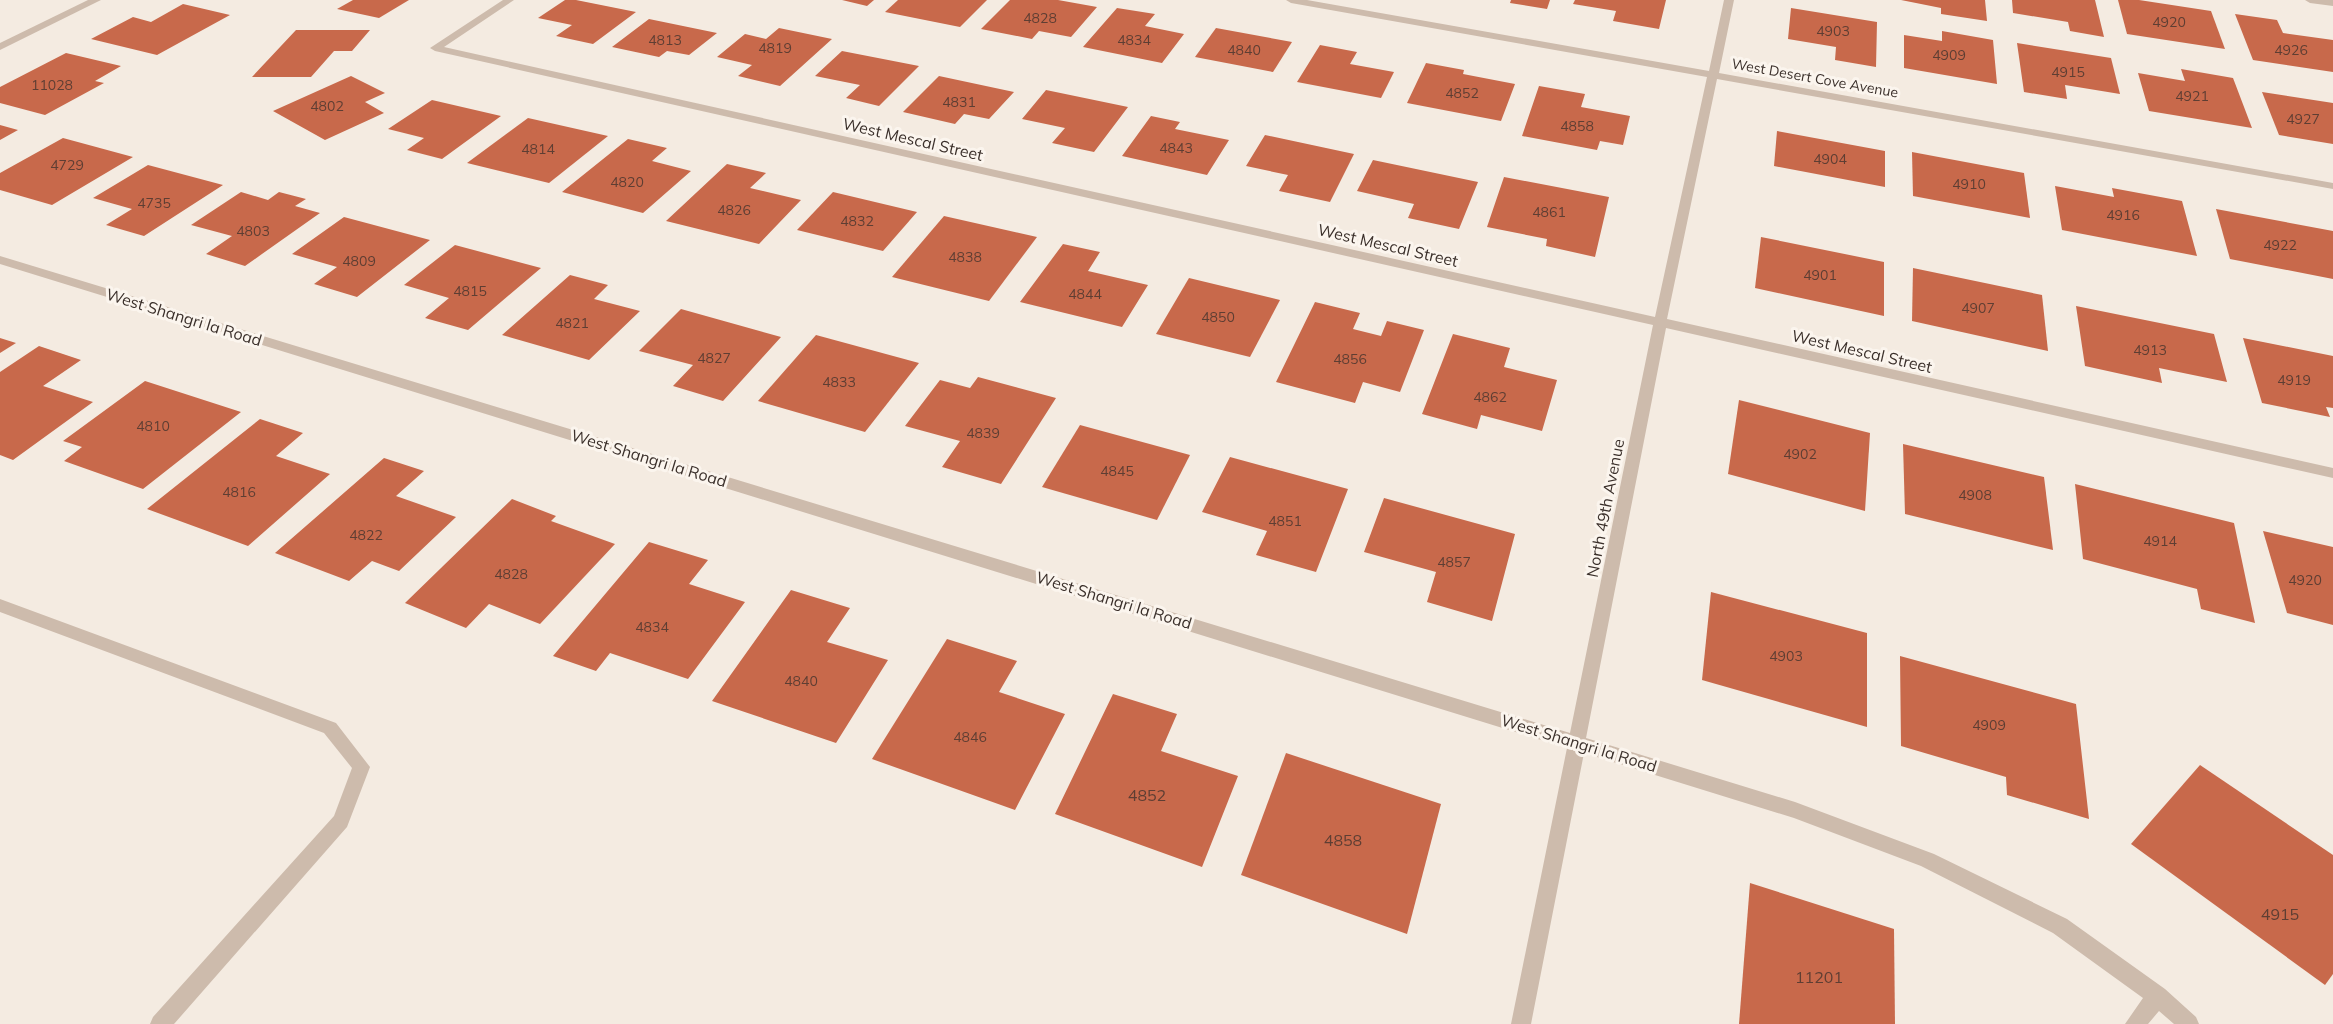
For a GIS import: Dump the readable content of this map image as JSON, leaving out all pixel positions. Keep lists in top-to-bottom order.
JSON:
{
  "streets": {
    "street": [
      "West Desert Cove Avenue",
      "West Mescal Street",
      "West Shangri la Road",
      "North 49th Avenue"
    ]
  },
  "crossings": [
    ["West Desert Cove Avenue", "North 49th Avenue"],
    ["West Mescal Street", "North 49th Avenue"],
    ["West Shangri la Road", "North 49th Avenue"]
  ],
  "house_numbers": [
    "4828",
    "4920",
    "4903",
    "4813",
    "4834",
    "4819",
    "4840",
    "4926",
    "4909",
    "4915",
    "11028",
    "4852",
    "4921",
    "4831",
    "4802",
    "4927",
    "4858",
    "4843",
    "4814",
    "4904",
    "4729",
    "4820",
    "4910",
    "4735",
    "4826",
    "4861",
    "4916",
    "4832",
    "4803",
    "4922",
    "4838",
    "4809",
    "4901",
    "4815",
    "4844",
    "4907",
    "4850",
    "4821",
    "4913",
    "4827",
    "4856",
    "4919",
    "4833",
    "4862",
    "4810",
    "4839",
    "4902",
    "4845",
    "4816",
    "4908",
    "4851",
    "4822",
    "4914",
    "4857",
    "4828",
    "4920",
    "4834",
    "4903",
    "4840",
    "4909",
    "4846",
    "4852",
    "4858",
    "4915",
    "11201"
  ]
}
